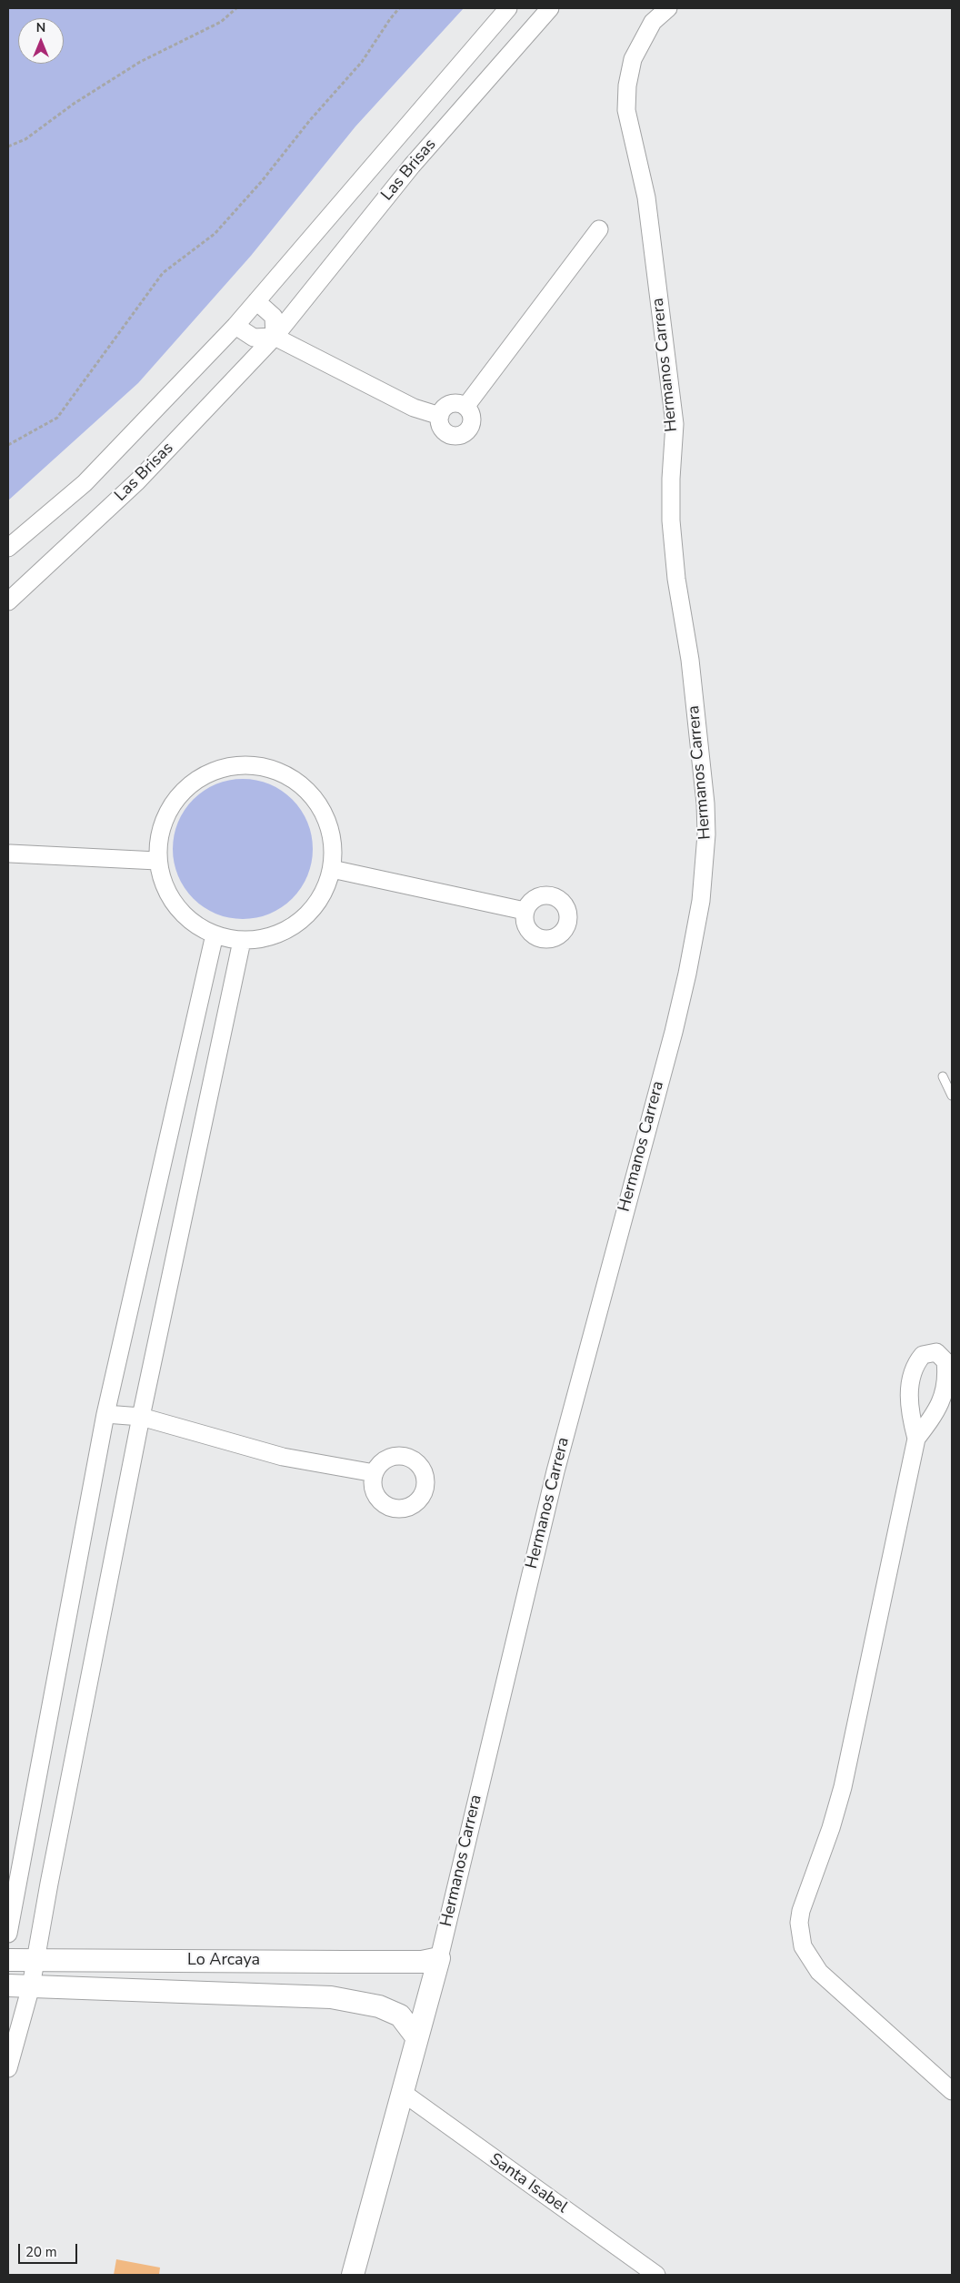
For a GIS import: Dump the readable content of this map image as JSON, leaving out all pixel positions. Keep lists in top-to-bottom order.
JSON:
{
  "streets": {
    "street": [
      "Las Brisas",
      "Hermanos Carrera",
      "Lo Arcaya",
      "Santa Isabel"
    ]
  },
  "crossings": [
    ["Hermanos Carrera", "Lo Arcaya"],
    ["Hermanos Carrera", "Santa Isabel"]
  ],
  "scale_bar": "20 m",
  "north": "top"
}
